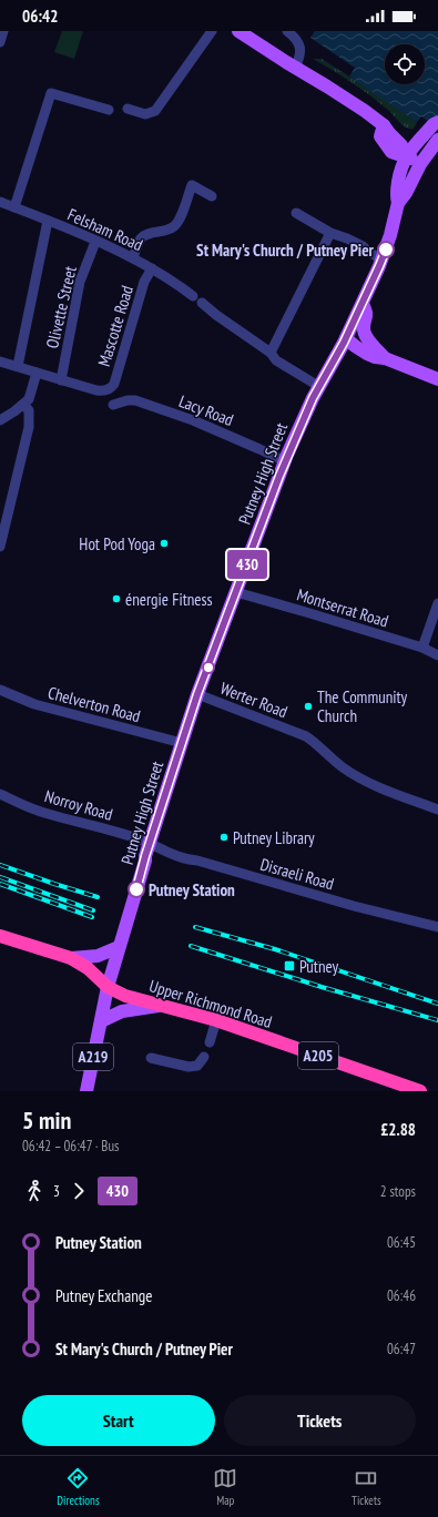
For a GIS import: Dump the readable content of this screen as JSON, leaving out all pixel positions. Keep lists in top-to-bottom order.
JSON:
{
  "streets": {
    "highway": ["Upper Richmond Road", "A205"],
    "main road": ["Putney High Street", "A219"],
    "street": [
      "Felsham Road",
      "Olivette Street",
      "Mascotte Road",
      "Lacy Road",
      "Montserrat Road",
      "Werter Road",
      "Chelverton Road",
      "Norroy Road",
      "Disraeli Road"
    ]
  },
  "crossings": [
    ["Felsham Road", "Olivette Street"],
    ["Felsham Road", "Mascotte Road"],
    ["Olivette Street", "Mascotte Road"],
    ["Lacy Road", "Putney High Street"],
    ["Putney High Street", "Montserrat Road"],
    ["Putney High Street", "Werter Road"],
    ["Putney High Street", "Chelverton Road"],
    ["Putney High Street", "Norroy Road"],
    ["Putney High Street", "Disraeli Road"],
    ["Putney High Street", "Upper Richmond Road"],
    ["Putney High Street", "A219"],
    ["Norroy Road", "Disraeli Road"],
    ["Upper Richmond Road", "A219"]
  ],
  "places": {
    "other": [
      "St Mary's Church / Putney Pier",
      "Hot Pod Yoga",
      "énergie Fitness",
      "The Community Church",
      "Putney Library",
      "Putney Station"
    ],
    "transit": ["Putney"]
  },
  "lines": ["bus line 430"],
  "page": {
    "status": "06:42",
    "on_map": "430",
    "heading": ["5 min", "06:42 – 06:47 · Bus", "£2.88"],
    "legs": ["3", "430", "2 stops"],
    "list": [
      {
        "name": "Putney Station",
        "value": "06:45"
      },
      {
        "name": "Putney Exchange",
        "value": "06:46"
      },
      {
        "name": "St Mary's Church / Putney Pier",
        "value": "06:47"
      }
    ],
    "buttons": ["Start", "Tickets"],
    "tabs": ["Directions", "Map", "Tickets"]
  }
}
